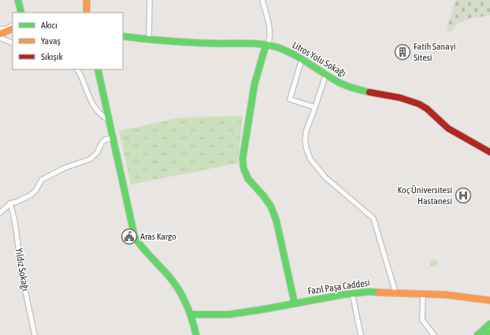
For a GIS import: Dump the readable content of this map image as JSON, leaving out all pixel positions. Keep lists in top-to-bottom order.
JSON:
{
  "streets": {
    "main road": ["Litros Yolu Sokağı", "Fazıl Paşa Caddesi"],
    "street": ["Yıldız Sokağı"]
  },
  "places": {
    "building": ["Fatih Sanayi Sitesi"],
    "hospital": ["Koç Üniversitesi Hastanesi"],
    "public building": ["Aras Kargo"]
  },
  "legend": ["Akıcı", "Yavaş", "Sıkışık"]
}
